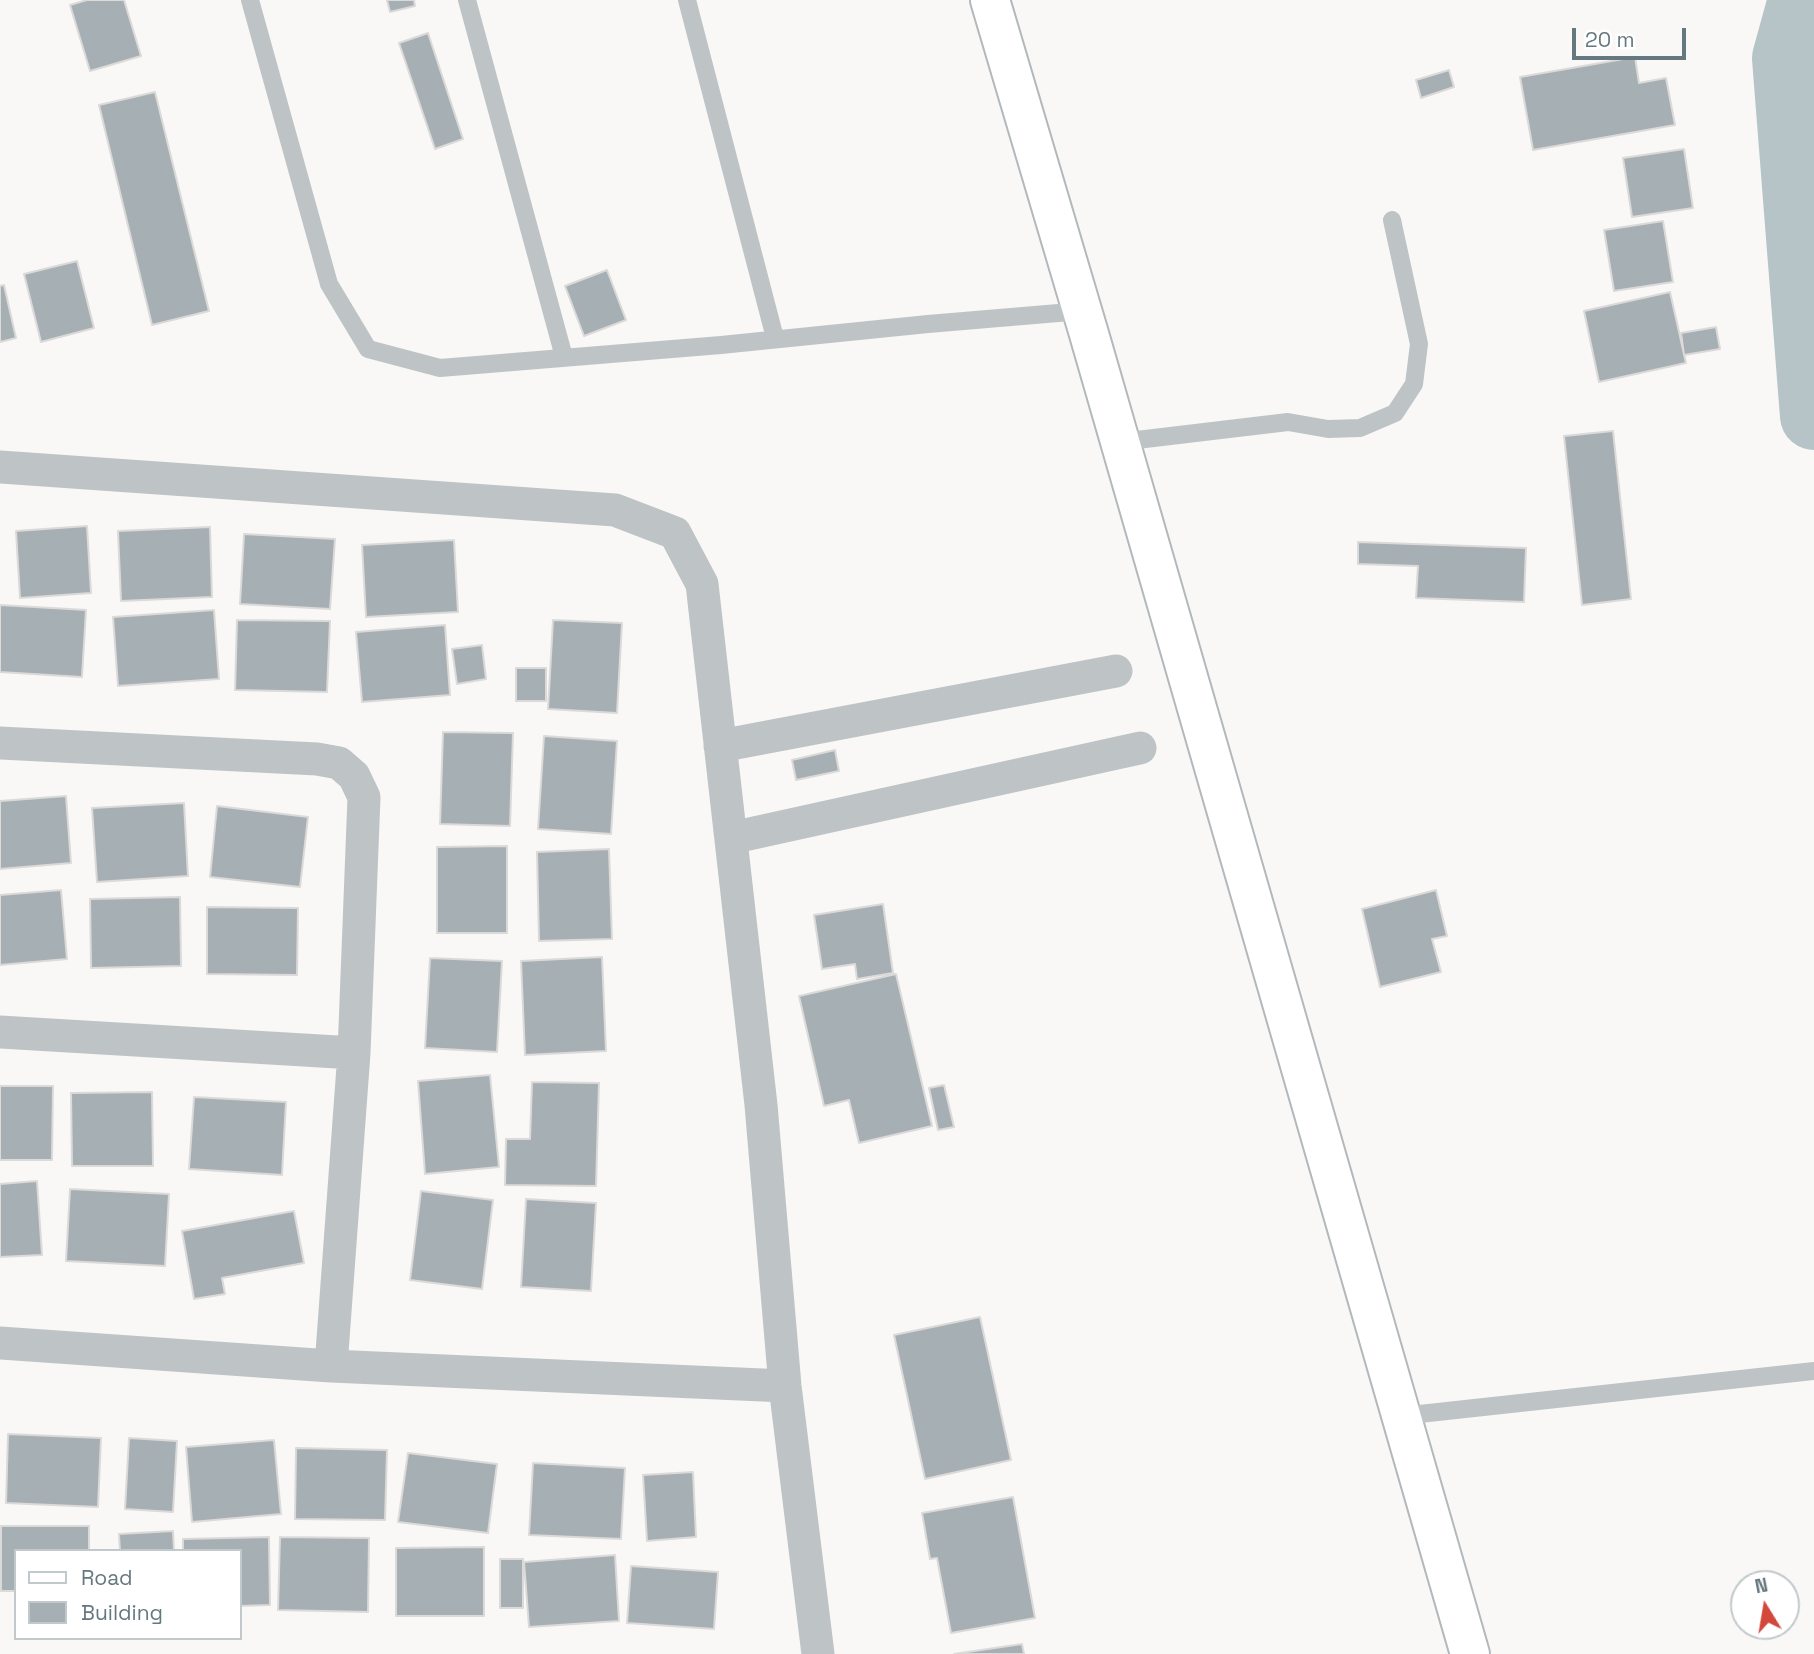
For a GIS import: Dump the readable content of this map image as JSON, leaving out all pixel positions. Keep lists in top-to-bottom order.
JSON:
{
  "legend": ["Road", "Building"],
  "scale_bar": "20 m",
  "north": "top"
}
